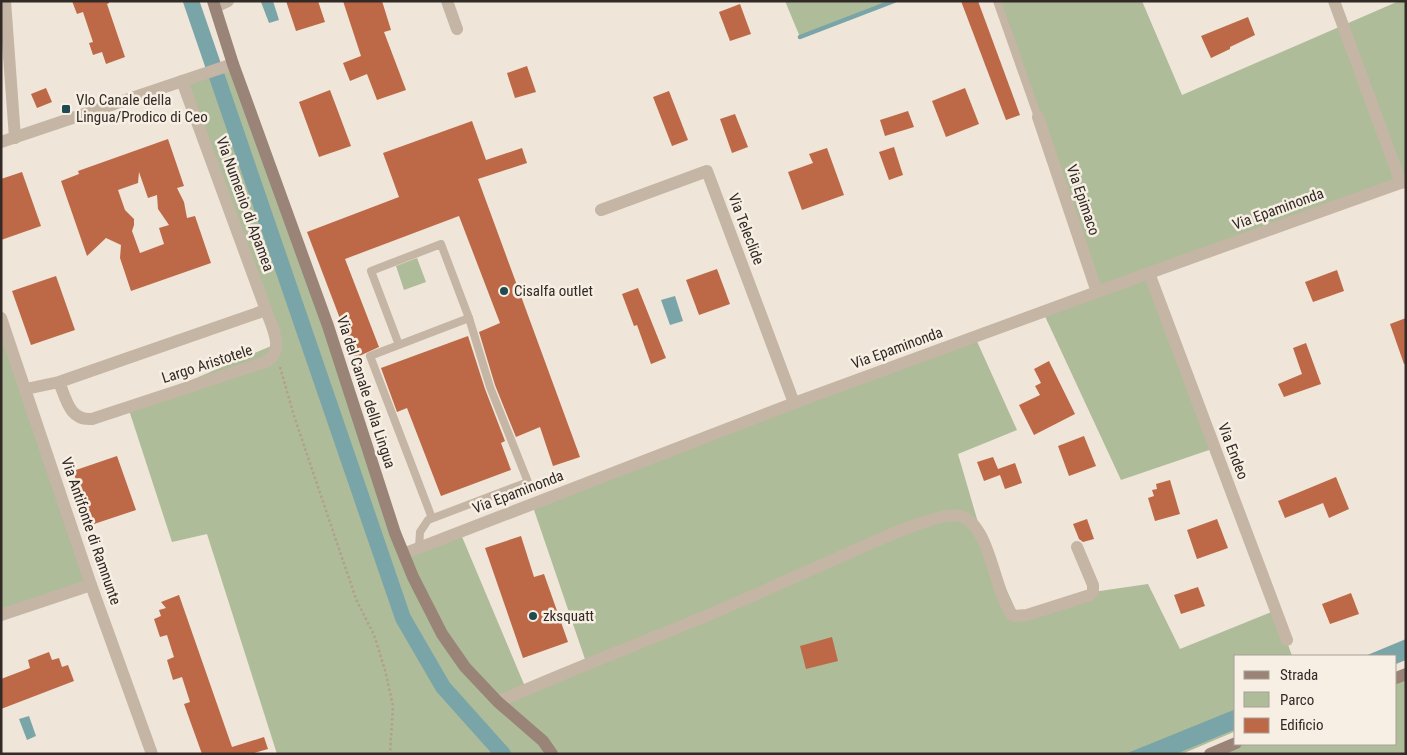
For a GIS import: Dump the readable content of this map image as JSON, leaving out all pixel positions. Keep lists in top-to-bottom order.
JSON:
{
  "streets": {
    "street": [
      "Via Epimaco",
      "Via Numenio di Apamea",
      "Via Epaminonda",
      "Via Teleclide",
      "Largo Aristotele",
      "Via del Canale della Lingua",
      "Via Endeo",
      "Via Antifonte di Ramnunte"
    ]
  },
  "crossings": [
    ["Via Epimaco", "Via Epaminonda"],
    ["Via Numenio di Apamea", "Largo Aristotele"],
    ["Via Epaminonda", "Via Teleclide"],
    ["Via Epaminonda", "Via del Canale della Lingua"],
    ["Via Epaminonda", "Via Endeo"]
  ],
  "places": {
    "transit": ["Vlo Canale della Lingua/Prodico di Ceo"],
    "other": ["Cisalfa outlet", "zksquatt"]
  },
  "legend": ["Strada", "Parco", "Edificio"]
}
